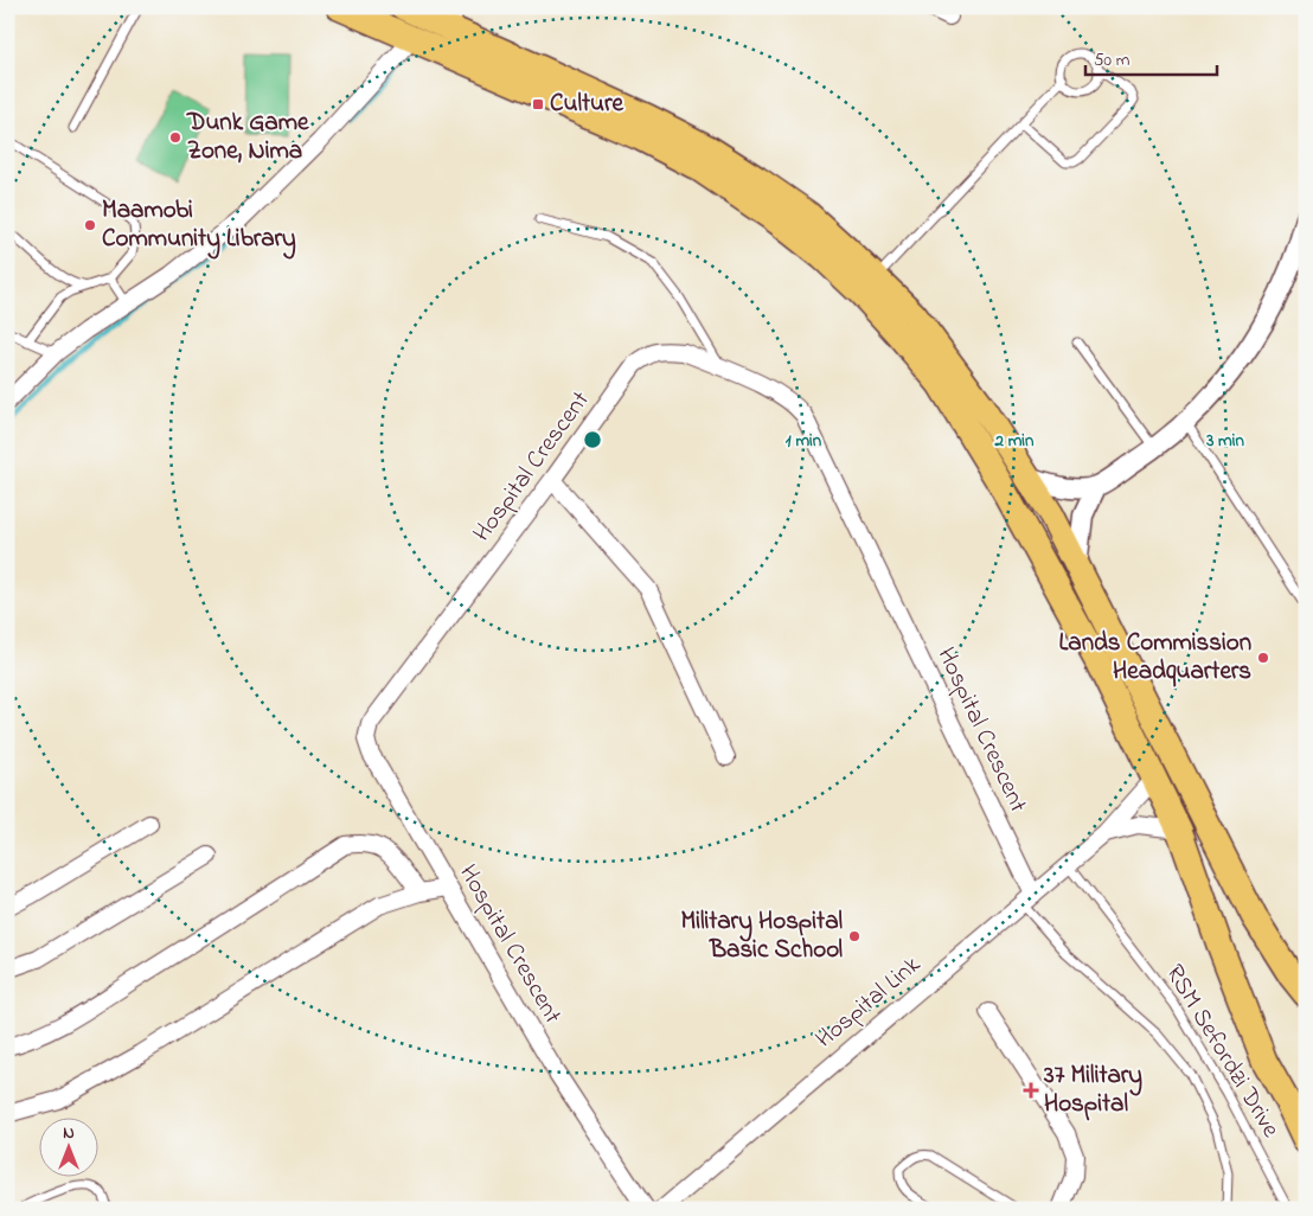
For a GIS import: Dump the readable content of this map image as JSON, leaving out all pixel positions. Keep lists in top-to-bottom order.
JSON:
{
  "streets": {
    "street": ["Hospital Crescent", "Hospital Link"],
    "lane": ["RSM Sefordzi Drive"]
  },
  "crossings": [
    ["Hospital Crescent", "Hospital Link"],
    ["Hospital Link", "RSM Sefordzi Drive"]
  ],
  "places": {
    "transit": ["Culture"],
    "other": [
      "Dunk Game Zone, Nima",
      "Maamobi Community Library",
      "Lands Commission Headquarters",
      "Military Hospital Basic School"
    ],
    "health": ["37 Military Hospital"]
  },
  "scale_bar": "50 m",
  "north": "top",
  "rings": ["1 min", "2 min", "3 min"]
}
